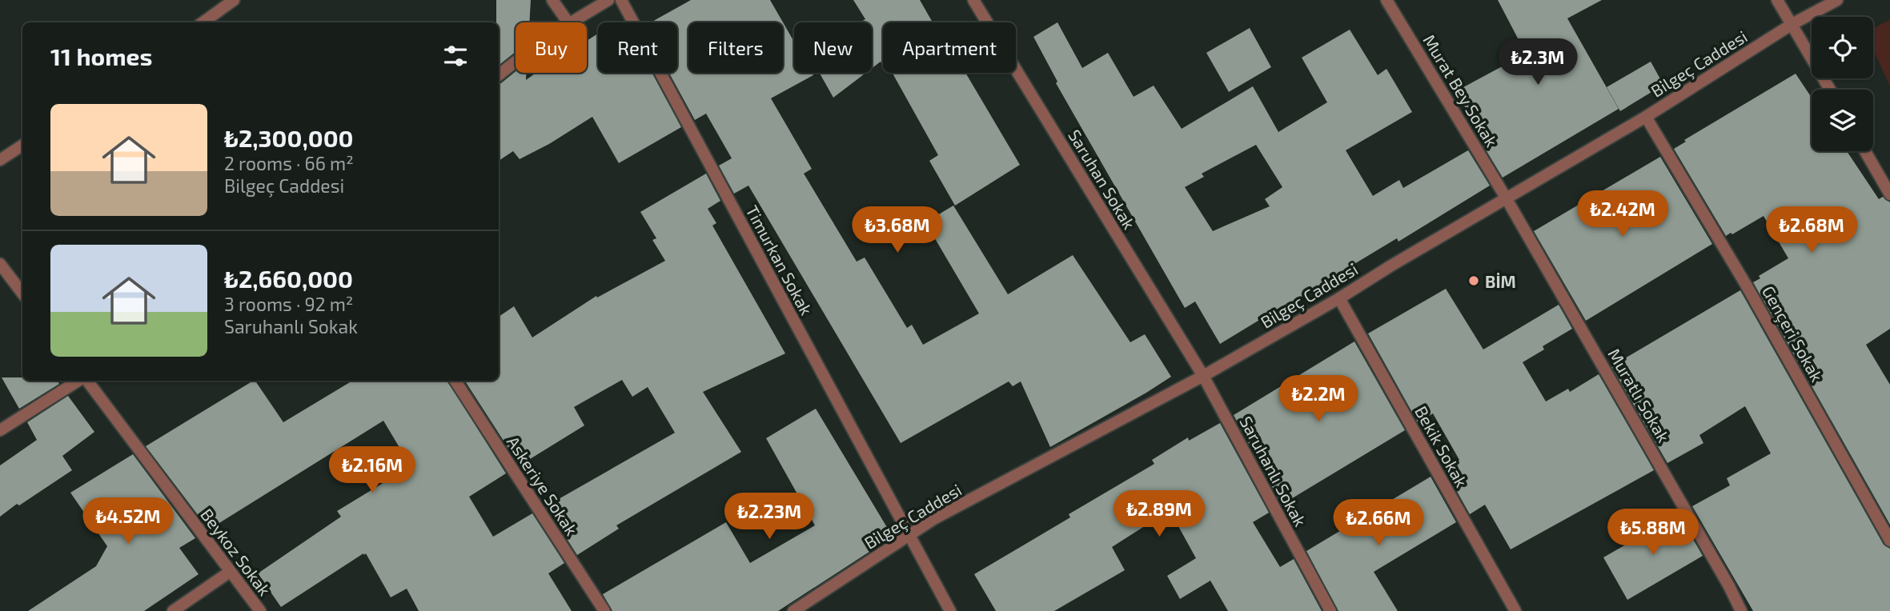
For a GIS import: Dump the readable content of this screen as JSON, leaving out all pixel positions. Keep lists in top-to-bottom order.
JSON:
{
  "streets": {
    "street": [
      "Bilgeç Caddesi",
      "Murat Bey Sokak",
      "Saruhan Sokak",
      "Timurkan Sokak",
      "Gençeri Sokak",
      "Muratlı Sokak",
      "Bekik Sokak",
      "Saruhanlı Sokak",
      "Askeriye Sokak",
      "Beykoz Sokak"
    ]
  },
  "crossings": [
    ["Bilgeç Caddesi", "Murat Bey Sokak"],
    ["Bilgeç Caddesi", "Saruhan Sokak"],
    ["Bilgeç Caddesi", "Timurkan Sokak"],
    ["Bilgeç Caddesi", "Gençeri Sokak"],
    ["Bilgeç Caddesi", "Muratlı Sokak"],
    ["Bilgeç Caddesi", "Bekik Sokak"],
    ["Bilgeç Caddesi", "Saruhanlı Sokak"],
    ["Murat Bey Sokak", "Muratlı Sokak"],
    ["Saruhan Sokak", "Saruhanlı Sokak"]
  ],
  "places": ["BİM"],
  "page": {
    "chip": [
      "Buy",
      "Rent",
      "Filters",
      "New",
      "Apartment"
    ],
    "heading": "11 homes",
    "price": [
      "₺2.3M",
      "₺2.42M",
      "₺3.68M",
      "₺2.68M",
      "₺2.2M",
      "₺2.16M",
      "₺2.89M",
      "₺2.23M",
      "₺4.52M",
      "₺2.66M",
      "₺5.88M"
    ],
    "list": [
      {
        "name": "₺2,300,000",
        "note": "2 rooms · 66 m² · Bilgeç Caddesi"
      },
      {
        "name": "₺2,660,000",
        "note": "3 rooms · 92 m² · Saruhanlı Sokak"
      }
    ]
  }
}
